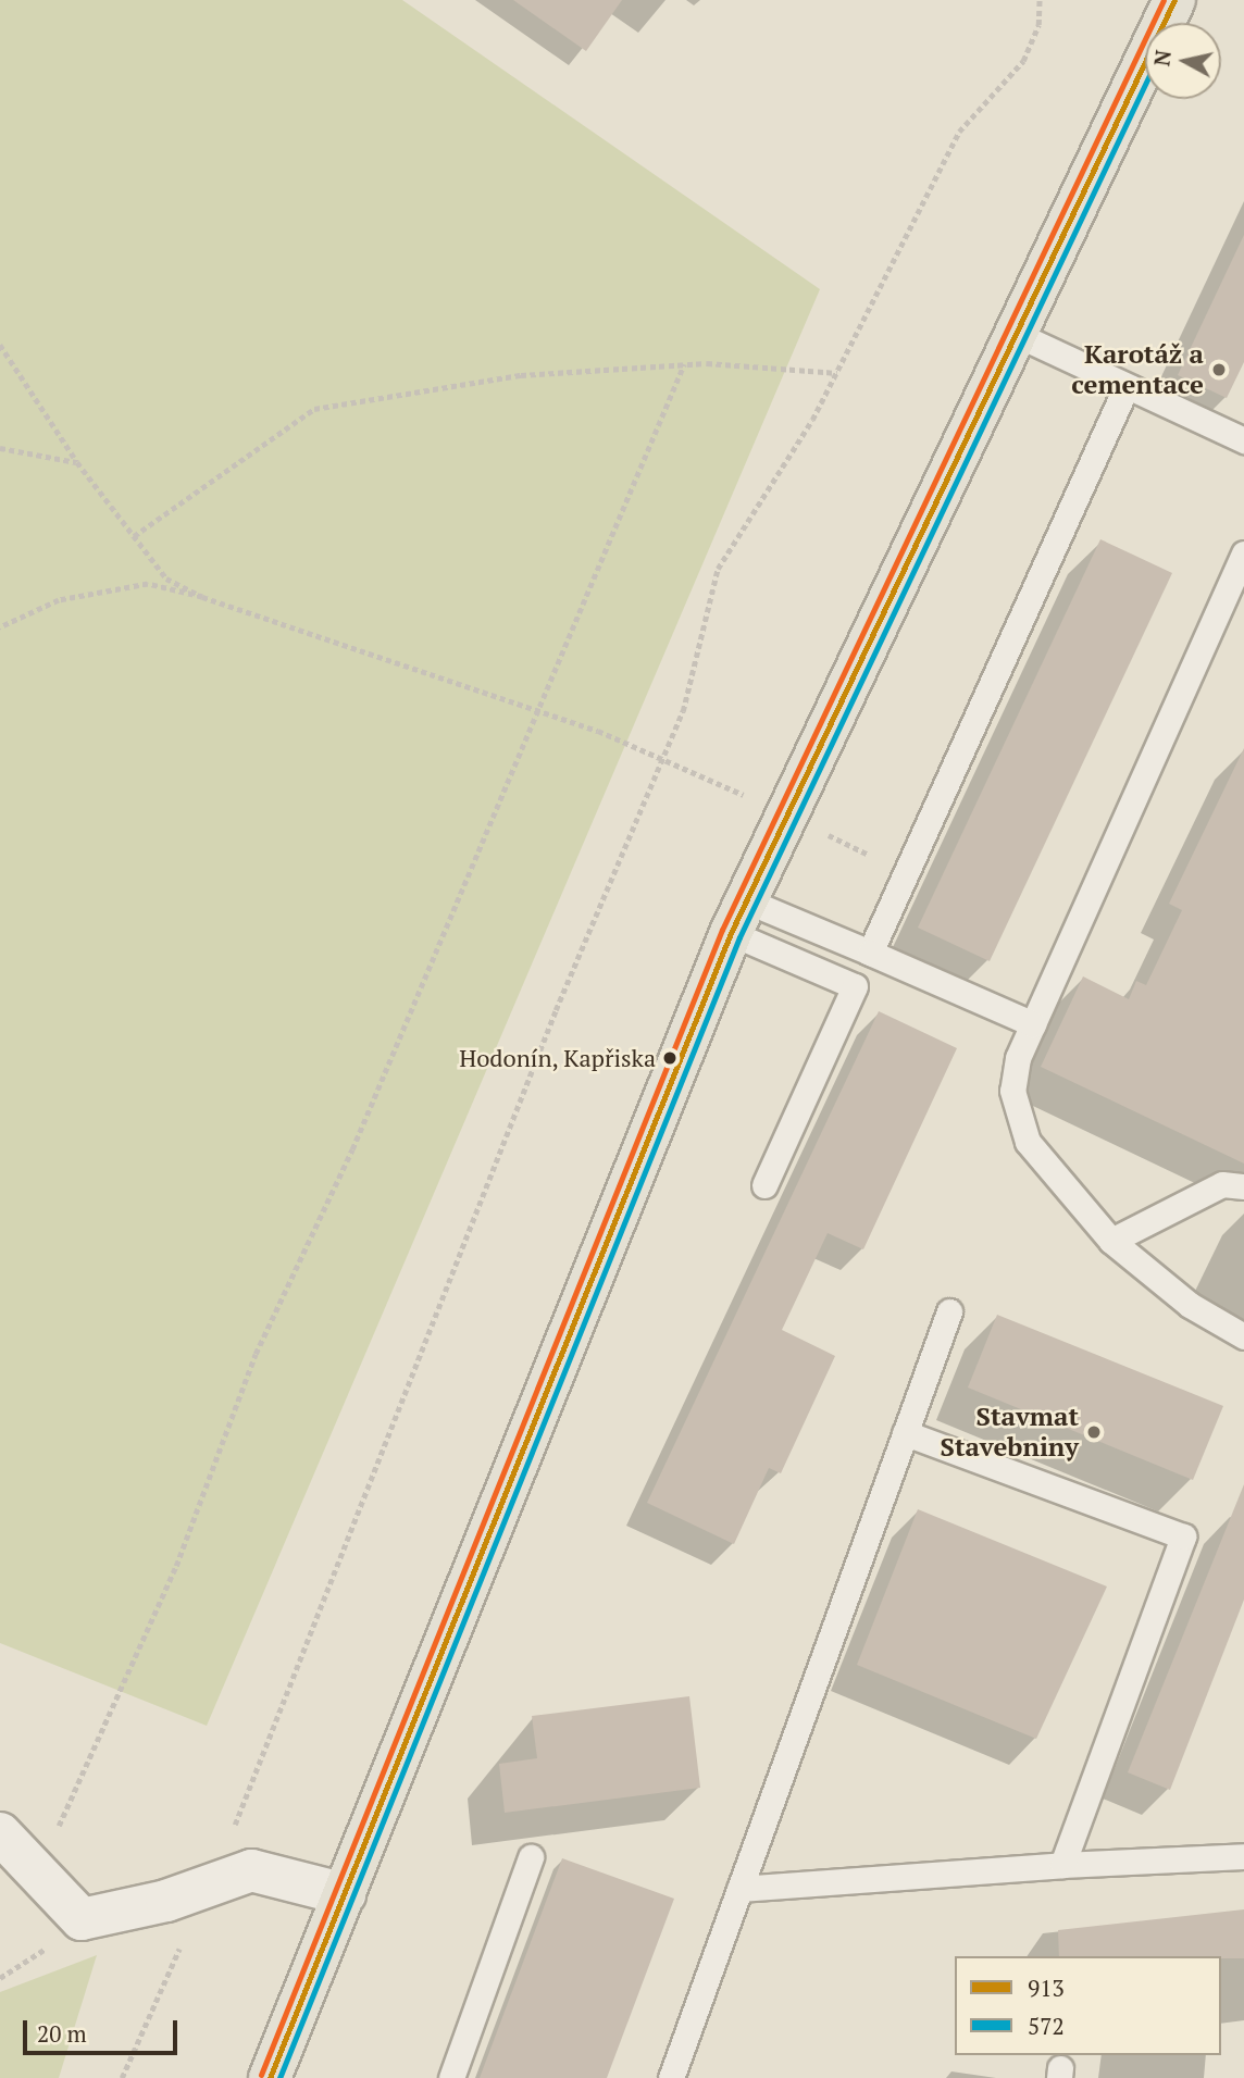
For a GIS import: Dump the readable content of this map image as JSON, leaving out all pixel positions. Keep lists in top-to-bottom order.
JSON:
{
  "places": ["Karotáž a cementace", "Hodonín, Kapřiska", "Stavmat Stavebniny"],
  "lines": ["transit line 913", "transit line 572"],
  "legend": ["913", "572"],
  "scale_bar": "20 m",
  "north": "left"
}
